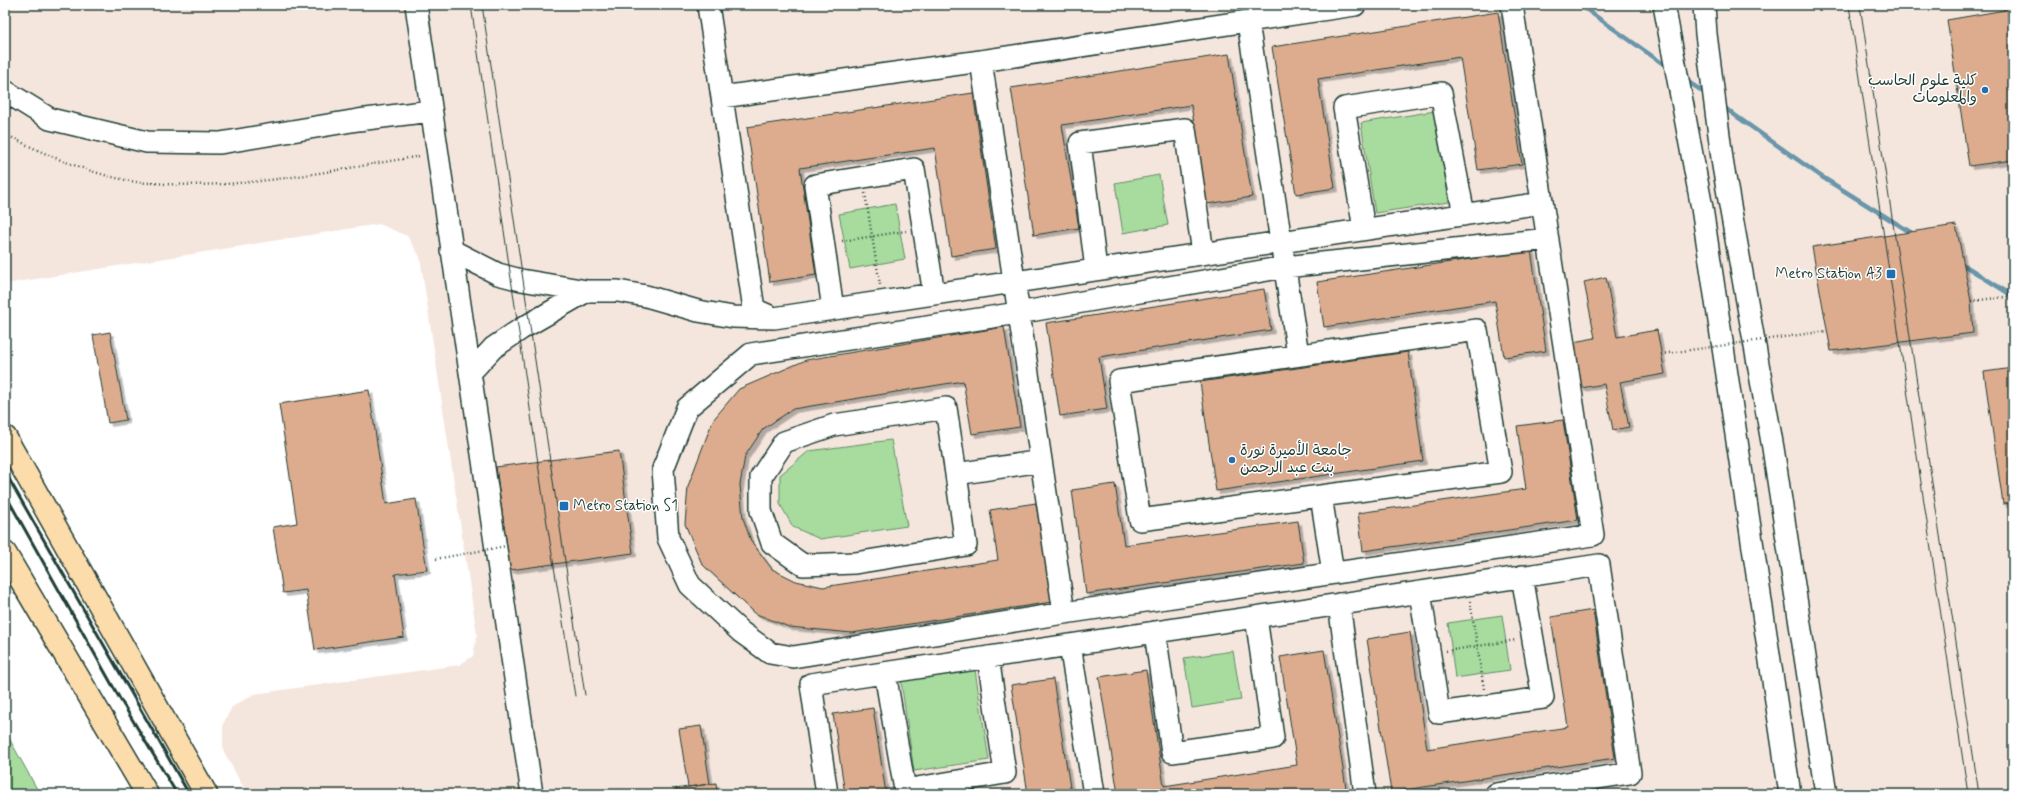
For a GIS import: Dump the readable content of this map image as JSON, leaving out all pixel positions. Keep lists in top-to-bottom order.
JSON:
{
  "places": {
    "other": ["كلية علوم الحاسب والمعلومات", "جامعة الأميرة نورة بنت عبد الرحمن"],
    "transit": ["Metro Station A3", "Metro Station S1"]
  }
}
